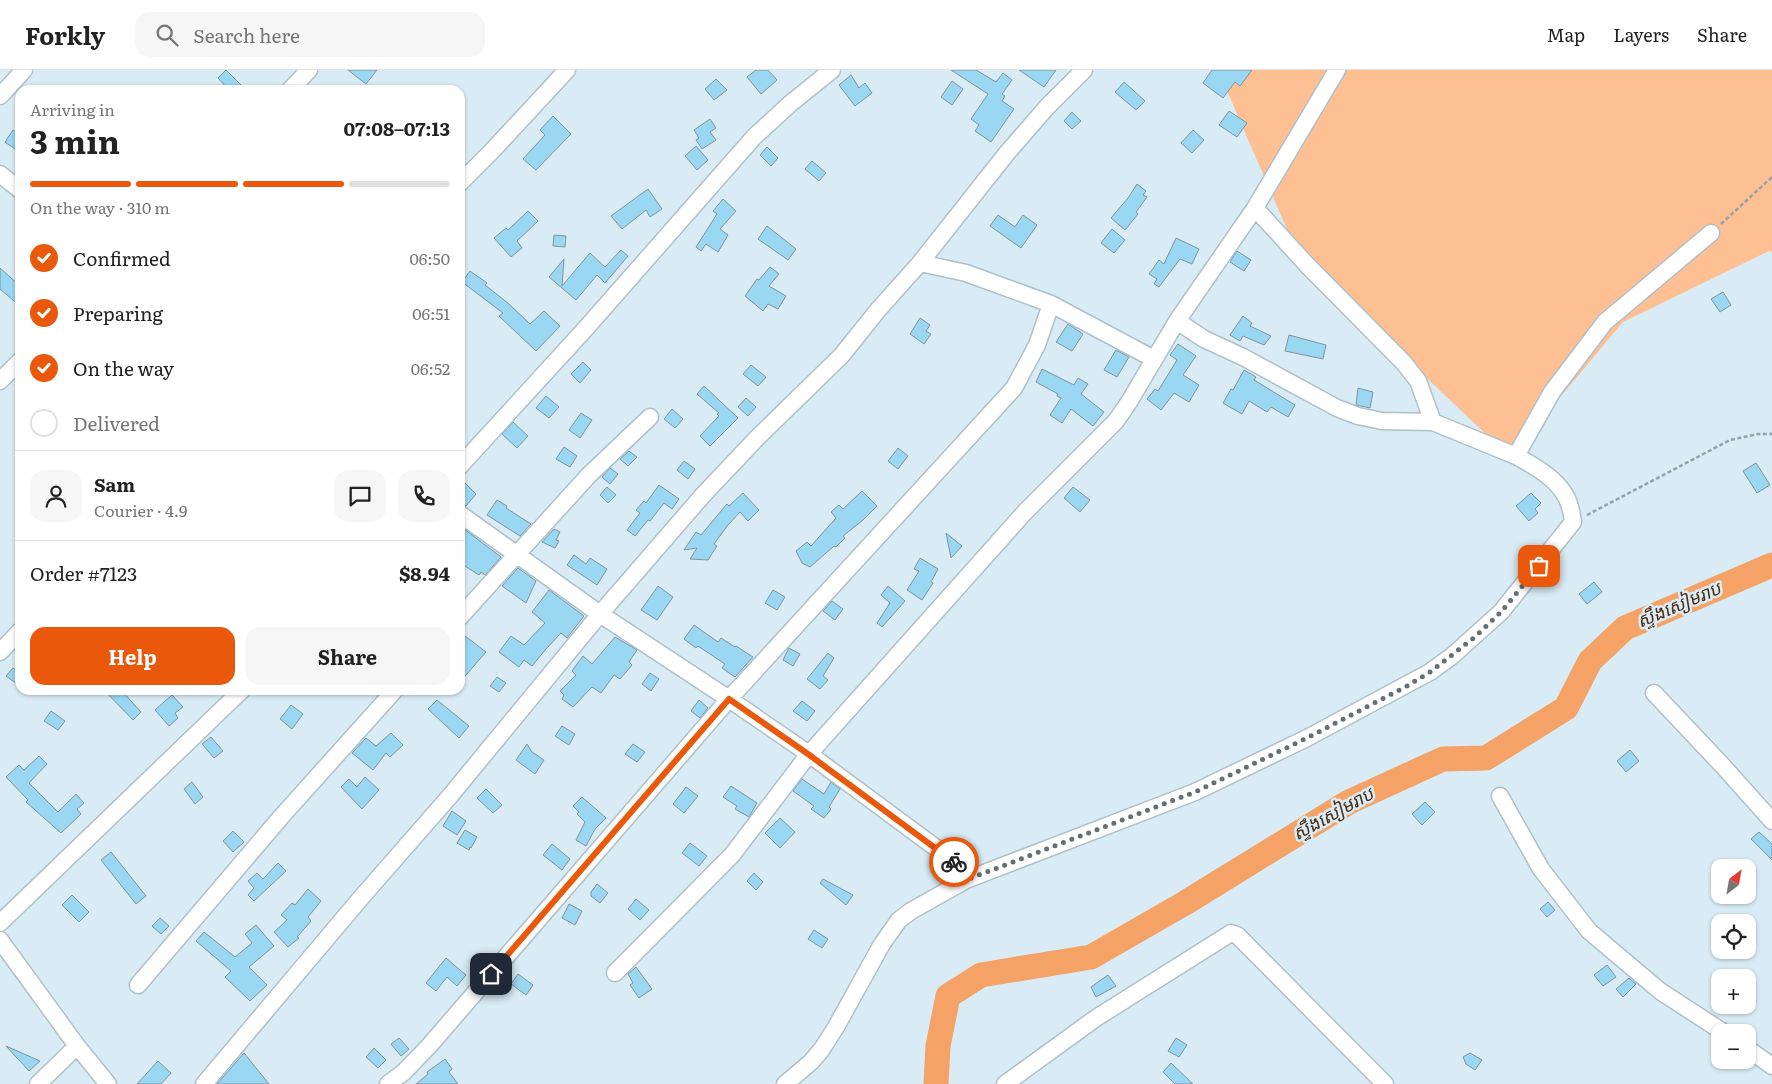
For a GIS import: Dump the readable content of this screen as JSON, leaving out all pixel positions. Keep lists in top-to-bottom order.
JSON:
{
  "water": ["ស្ទឹងសៀមរាប"],
  "north": "top right",
  "page": {
    "header": "Forkly",
    "search": "Search here",
    "nav": ["Map", "Layers", "Share"],
    "heading": ["3 min", "Arriving in", "07:08–07:13"],
    "panel": [
      "Sam",
      "Courier · 4.9",
      "Order #7123",
      "$8.94"
    ],
    "bar": "On the way · 310 m",
    "list": [
      ["Confirmed", "06:50"],
      ["Preparing", "06:51"],
      ["On the way", "06:52"],
      "Delivered"
    ],
    "buttons": ["Help", "Share"],
    "map_buttons": ["+", "−"]
  }
}
